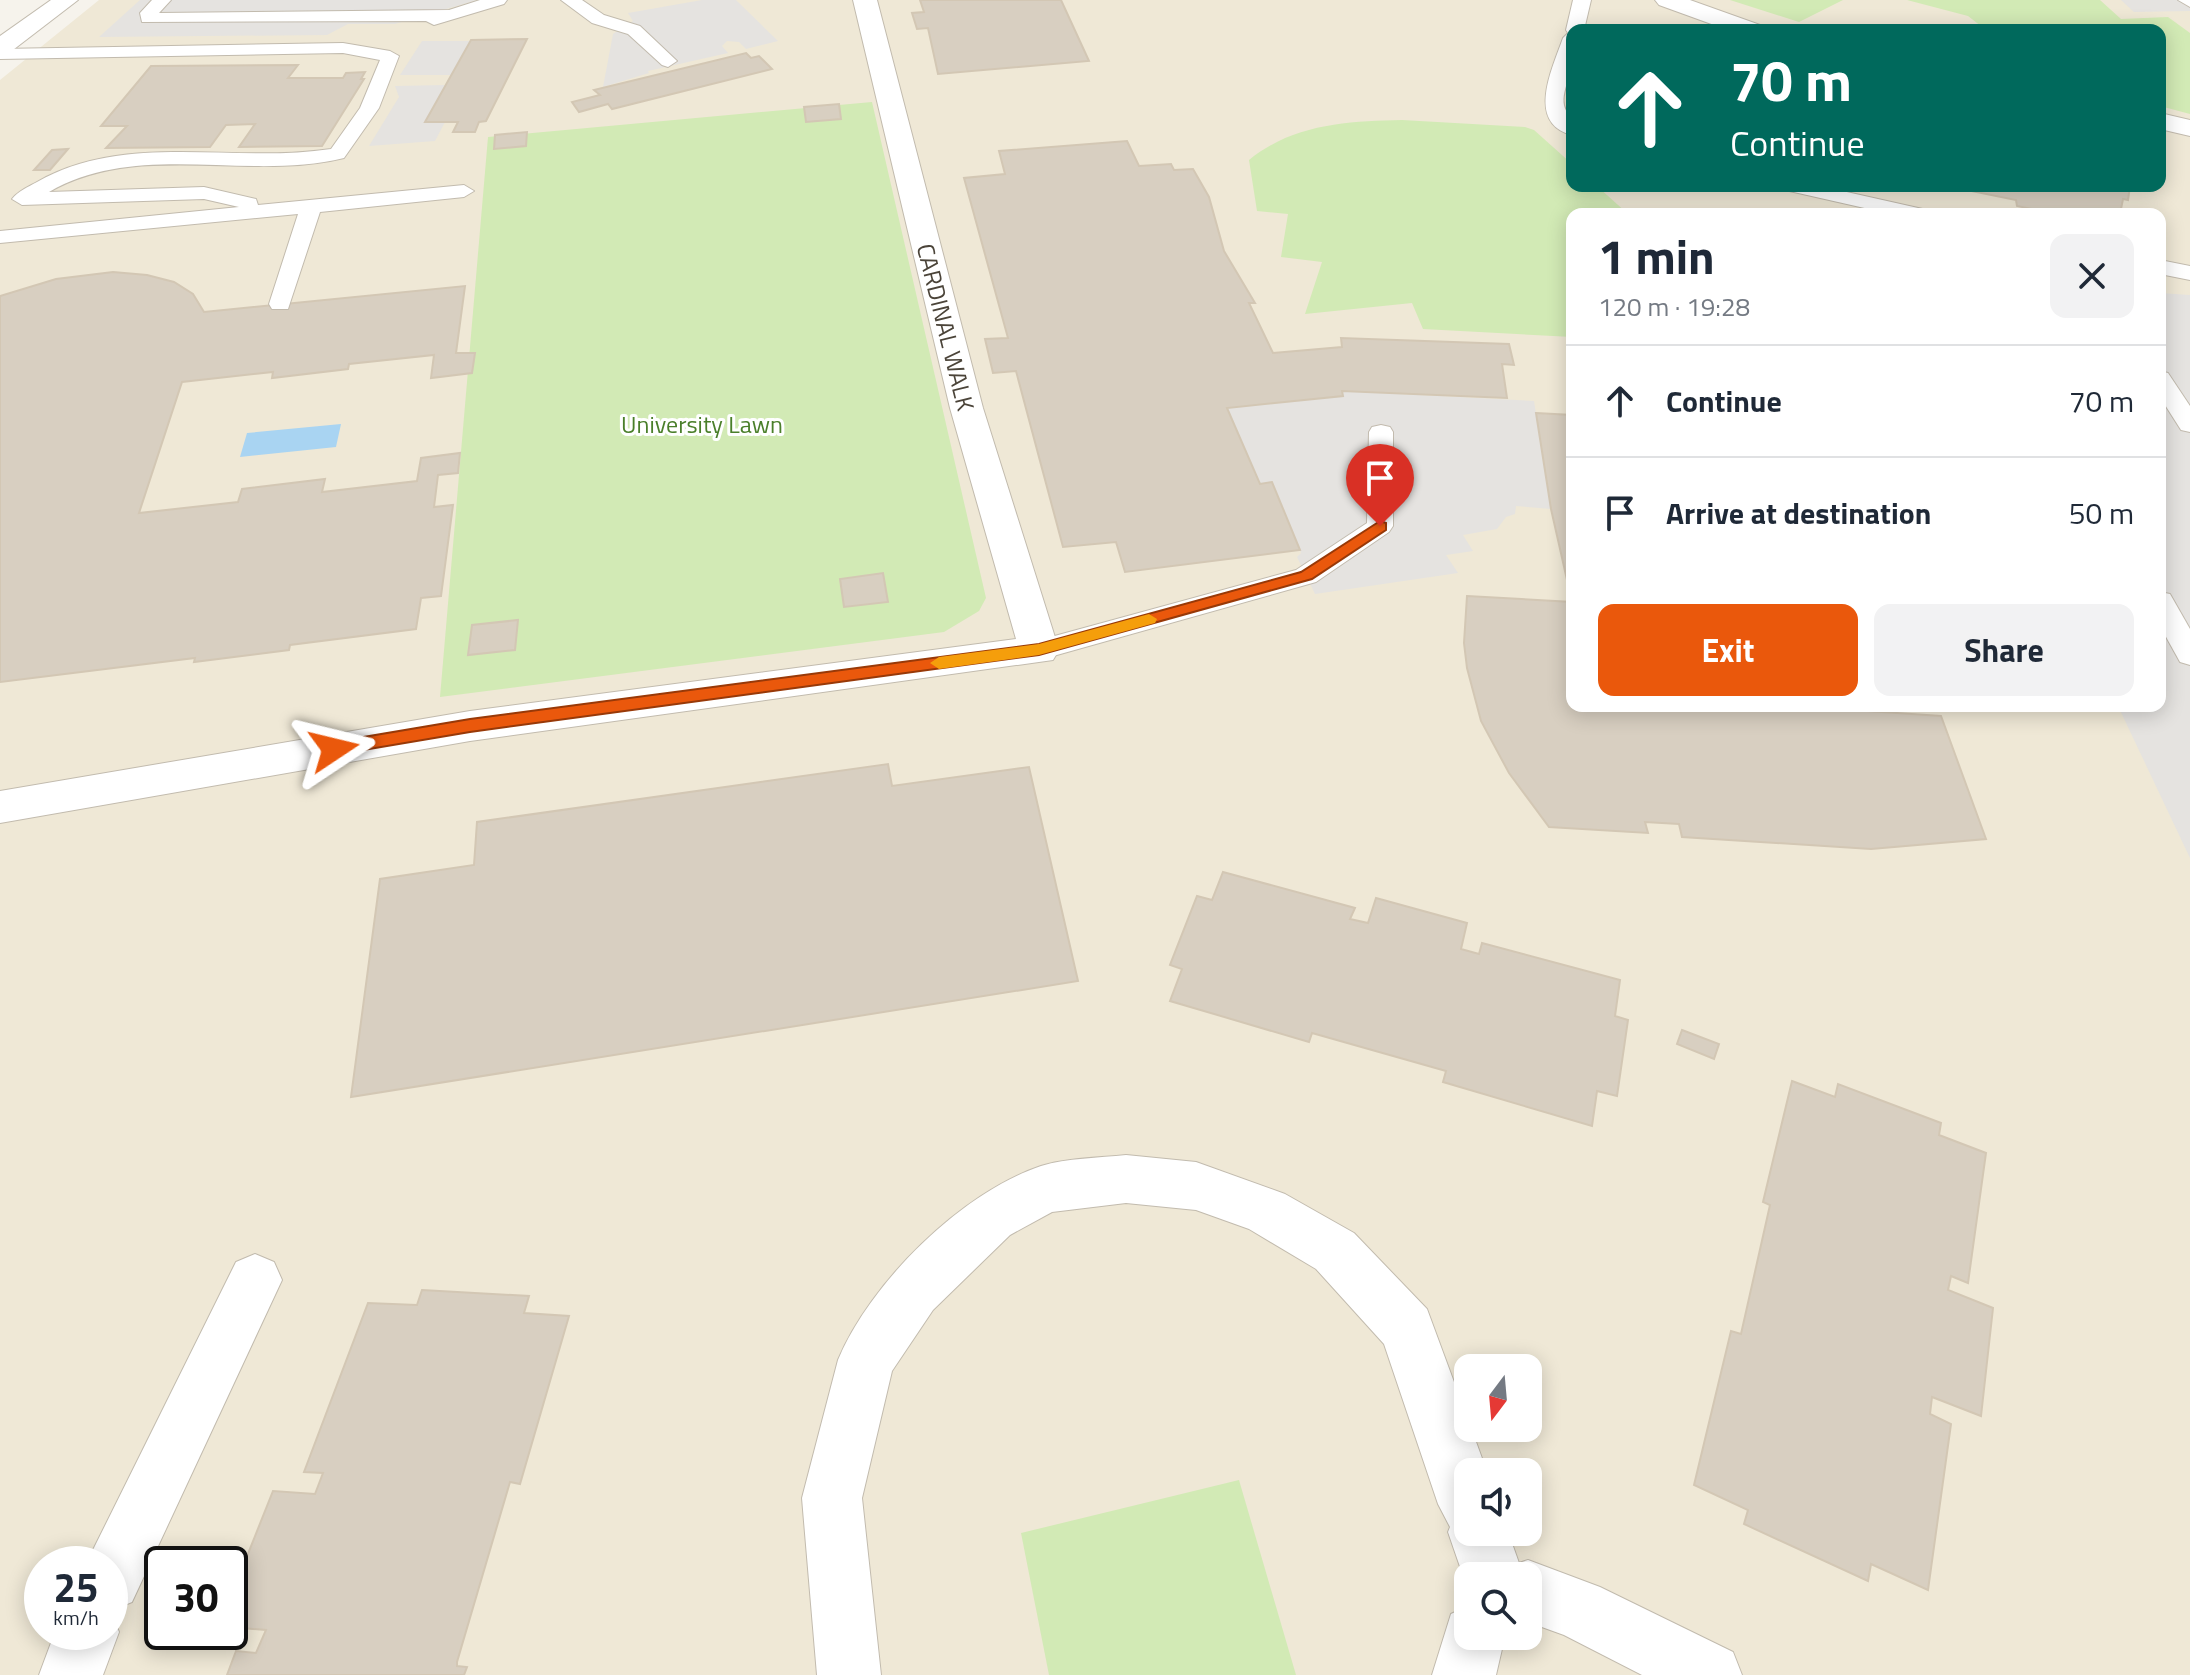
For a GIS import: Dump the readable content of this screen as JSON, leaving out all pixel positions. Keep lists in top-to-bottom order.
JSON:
{
  "streets": {
    "street": ["CARDINAL WALK"]
  },
  "parks": ["University Lawn"],
  "north": "bottom",
  "page": {
    "turn": ["70 m", "Continue"],
    "heading": ["1 min", "120 m · 19:28"],
    "list": [
      {
        "name": "Continue",
        "value": "70 m"
      },
      {
        "name": "Arrive at destination",
        "value": "50 m"
      }
    ],
    "buttons": ["Exit", "Share"],
    "speed": "25 km/h",
    "limit": "30"
  }
}
